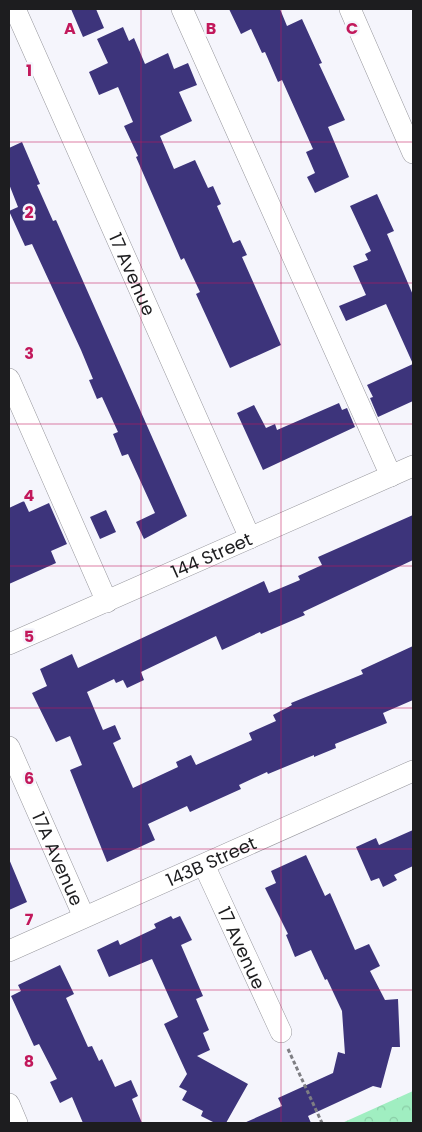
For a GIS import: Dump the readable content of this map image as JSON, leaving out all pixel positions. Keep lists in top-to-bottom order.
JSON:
{
  "streets": {
    "street": [
      "17 Avenue",
      "144 Street",
      "17A Avenue",
      "143B Street"
    ]
  },
  "crossings": [
    ["17 Avenue", "144 Street"],
    ["17 Avenue", "143B Street"],
    ["17A Avenue", "143B Street"]
  ],
  "grid": {
    "columns": ["A", "B", "C"],
    "rows": [
      "1",
      "2",
      "3",
      "4",
      "5",
      "6",
      "7",
      "8"
    ]
  }
}
